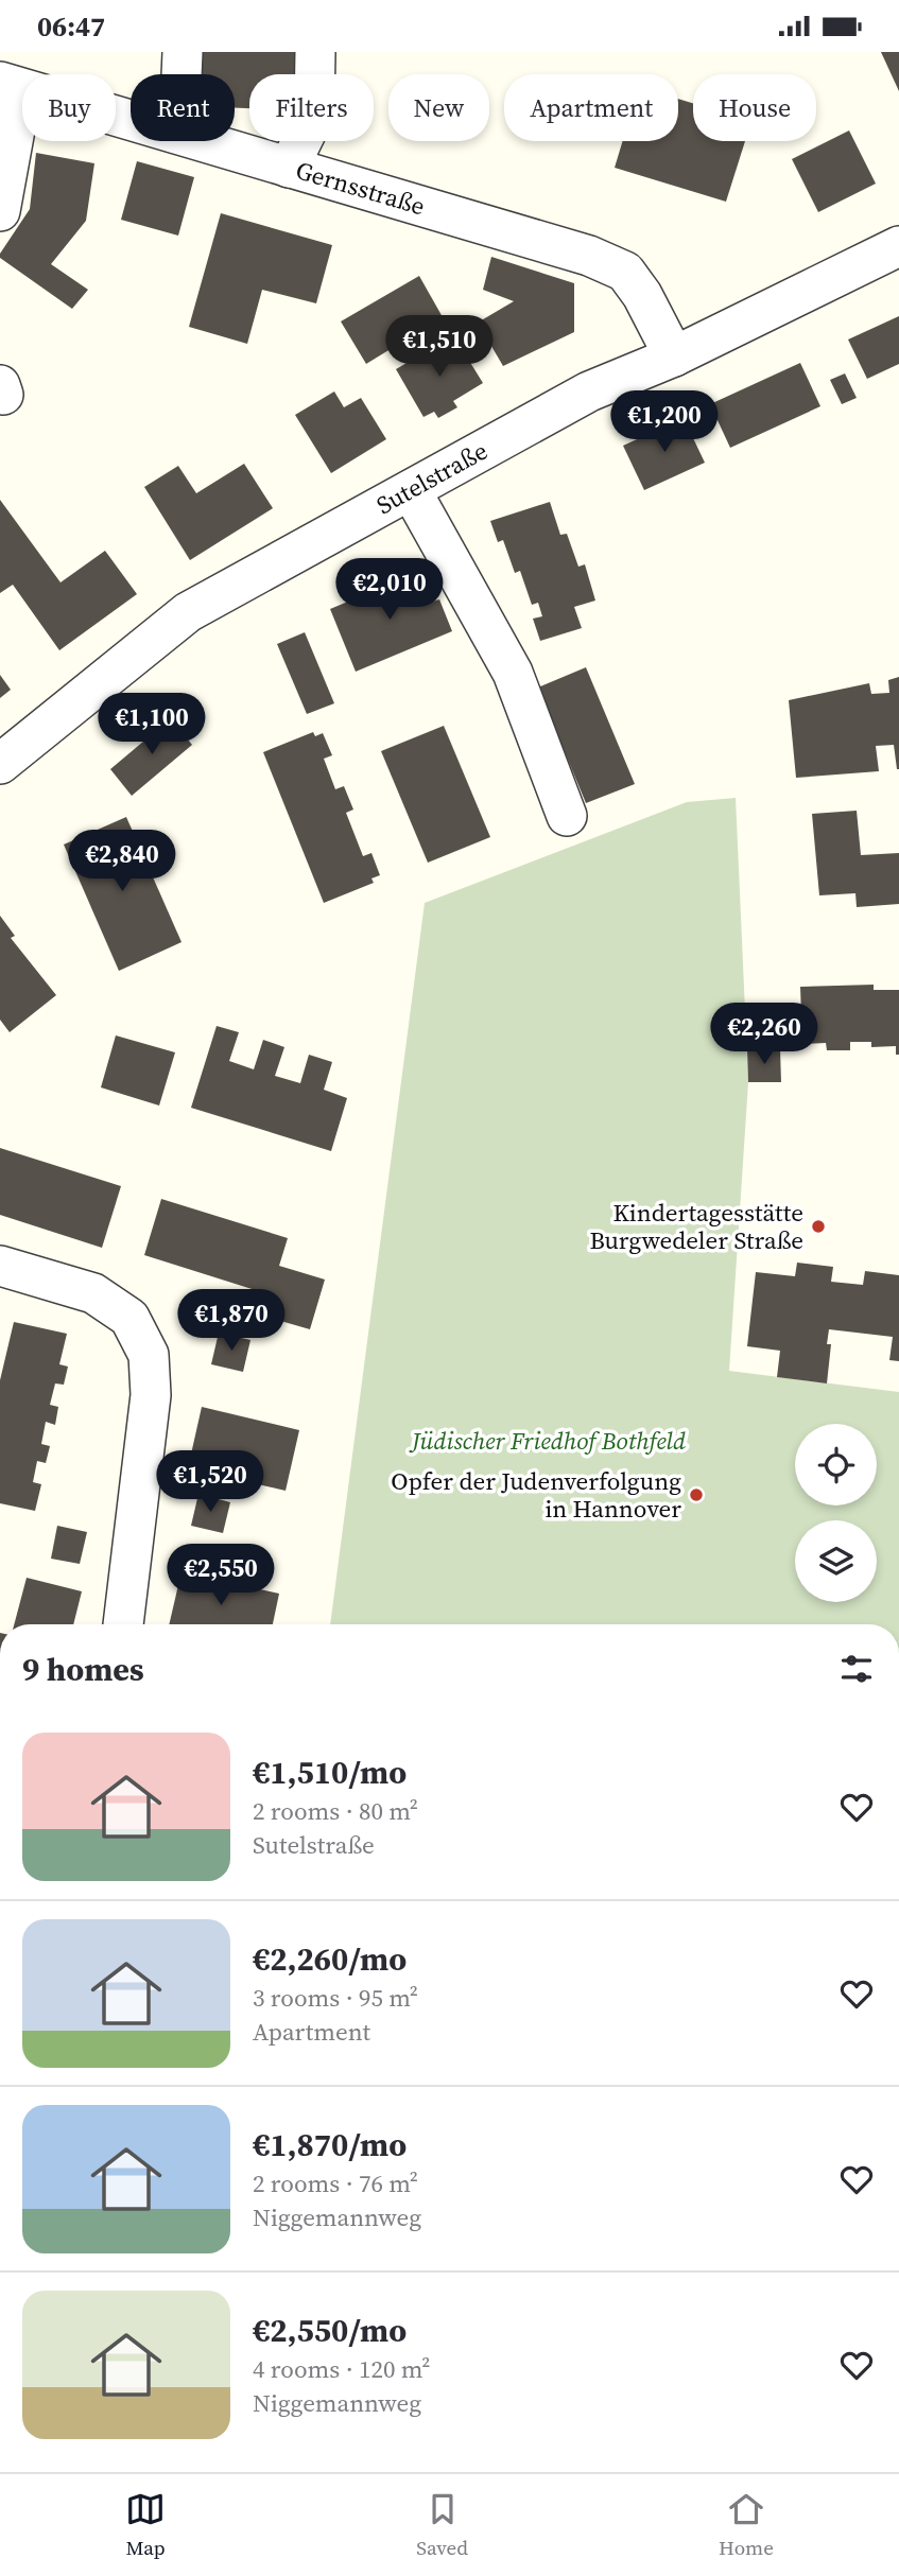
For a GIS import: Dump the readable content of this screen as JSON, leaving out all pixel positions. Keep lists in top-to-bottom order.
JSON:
{
  "streets": {
    "street": ["Gernsstraße", "Sutelstraße"]
  },
  "crossings": [
    ["Gernsstraße", "Sutelstraße"]
  ],
  "parks": ["Jüdischer Friedhof Bothfeld"],
  "places": ["Kindertagesstätte Burgwedeler Straße", "Opfer der Judenverfolgung in Hannover"],
  "page": {
    "status": "06:47",
    "chip": [
      "Buy",
      "Rent",
      "Filters",
      "New",
      "Apartment",
      "House"
    ],
    "price": [
      "€1,510",
      "€1,200",
      "€2,010",
      "€1,100",
      "€2,840",
      "€2,260",
      "€1,870",
      "€1,520",
      "€2,550"
    ],
    "heading": "9 homes",
    "list": [
      {
        "name": "€1,510/mo",
        "note": "2 rooms · 80 m² · Sutelstraße"
      },
      {
        "name": "€2,260/mo",
        "note": "3 rooms · 95 m² · Apartment"
      },
      {
        "name": "€1,870/mo",
        "note": "2 rooms · 76 m² · Niggemannweg"
      },
      {
        "name": "€2,550/mo",
        "note": "4 rooms · 120 m² · Niggemannweg"
      }
    ],
    "tabs": ["Map", "Saved", "Home"]
  }
}
